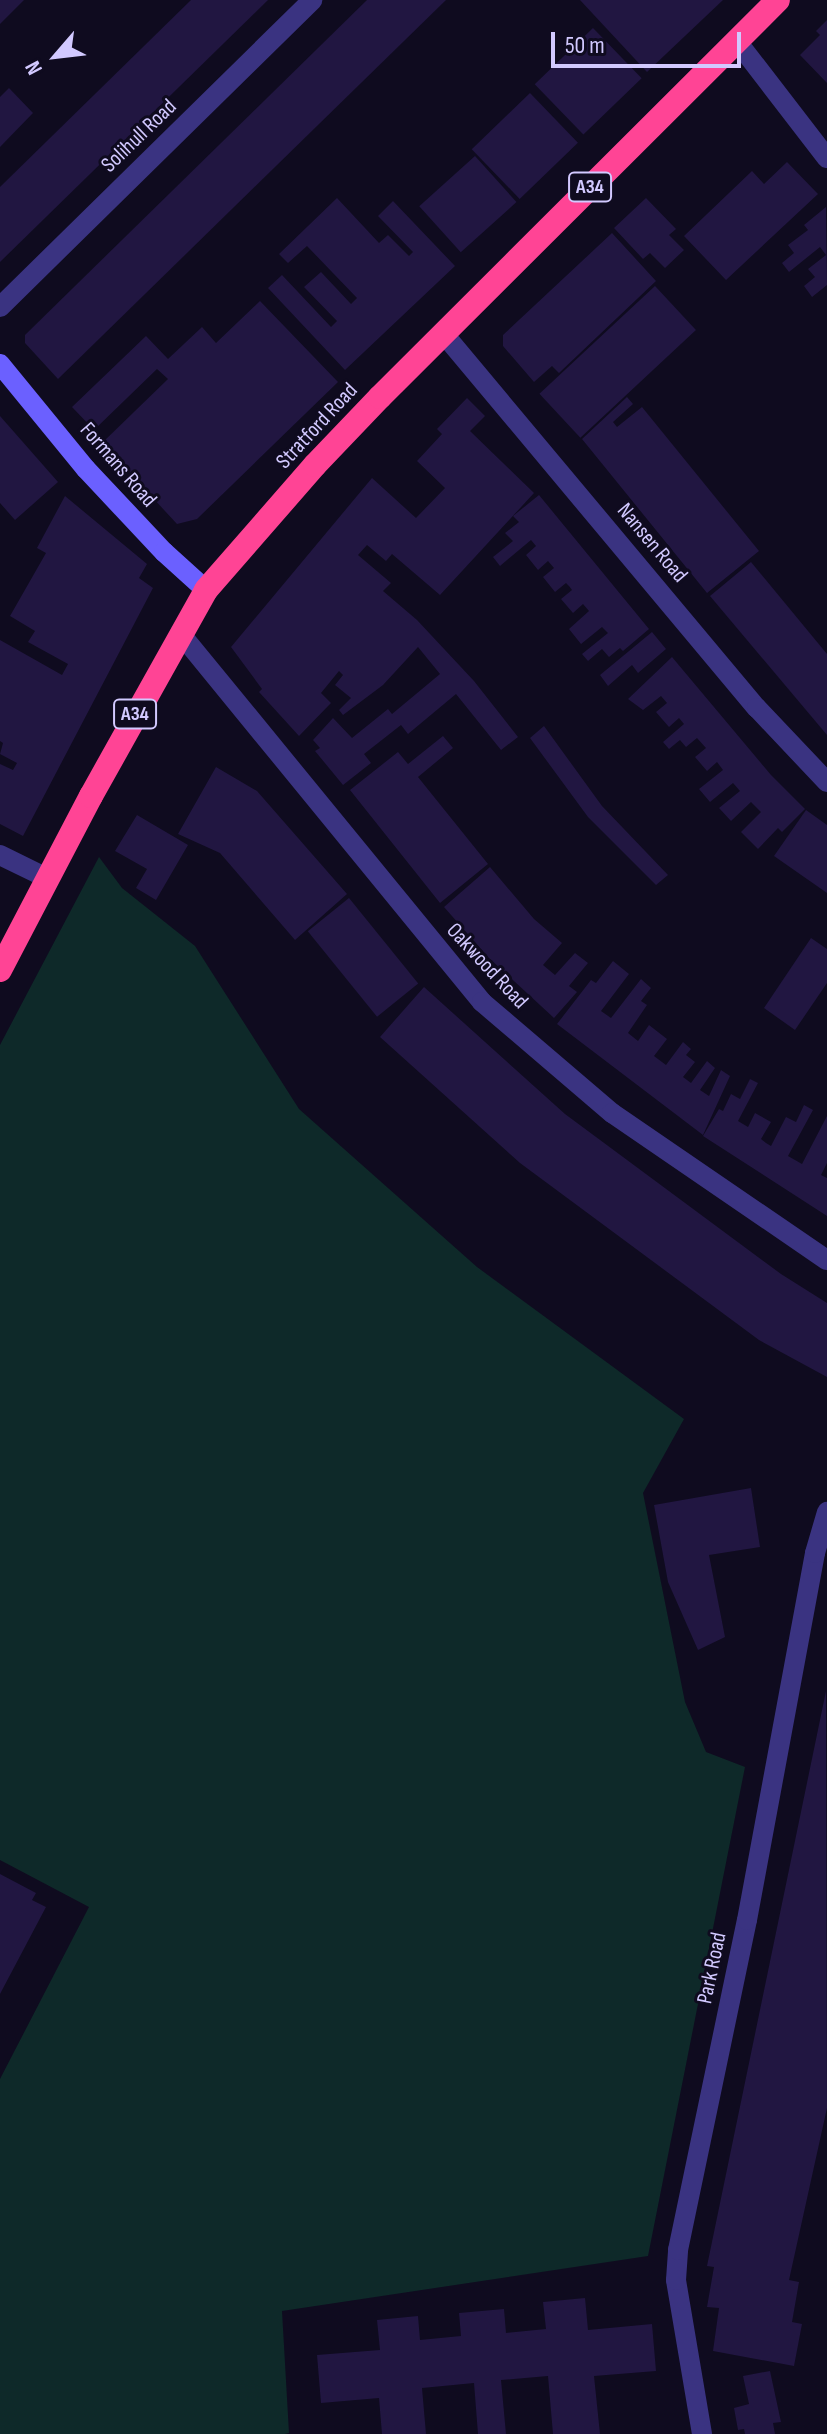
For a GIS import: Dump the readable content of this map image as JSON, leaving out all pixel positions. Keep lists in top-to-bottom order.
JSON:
{
  "streets": {
    "highway": ["A34", "Stratford Road"],
    "street": [
      "Solihull Road",
      "Formans Road",
      "Nansen Road",
      "Oakwood Road",
      "Park Road"
    ]
  },
  "crossings": [
    ["Stratford Road", "Formans Road"],
    ["Stratford Road", "Nansen Road"],
    ["Stratford Road", "Oakwood Road"]
  ],
  "scale_bar": "50 m",
  "north": "bottom left"
}
